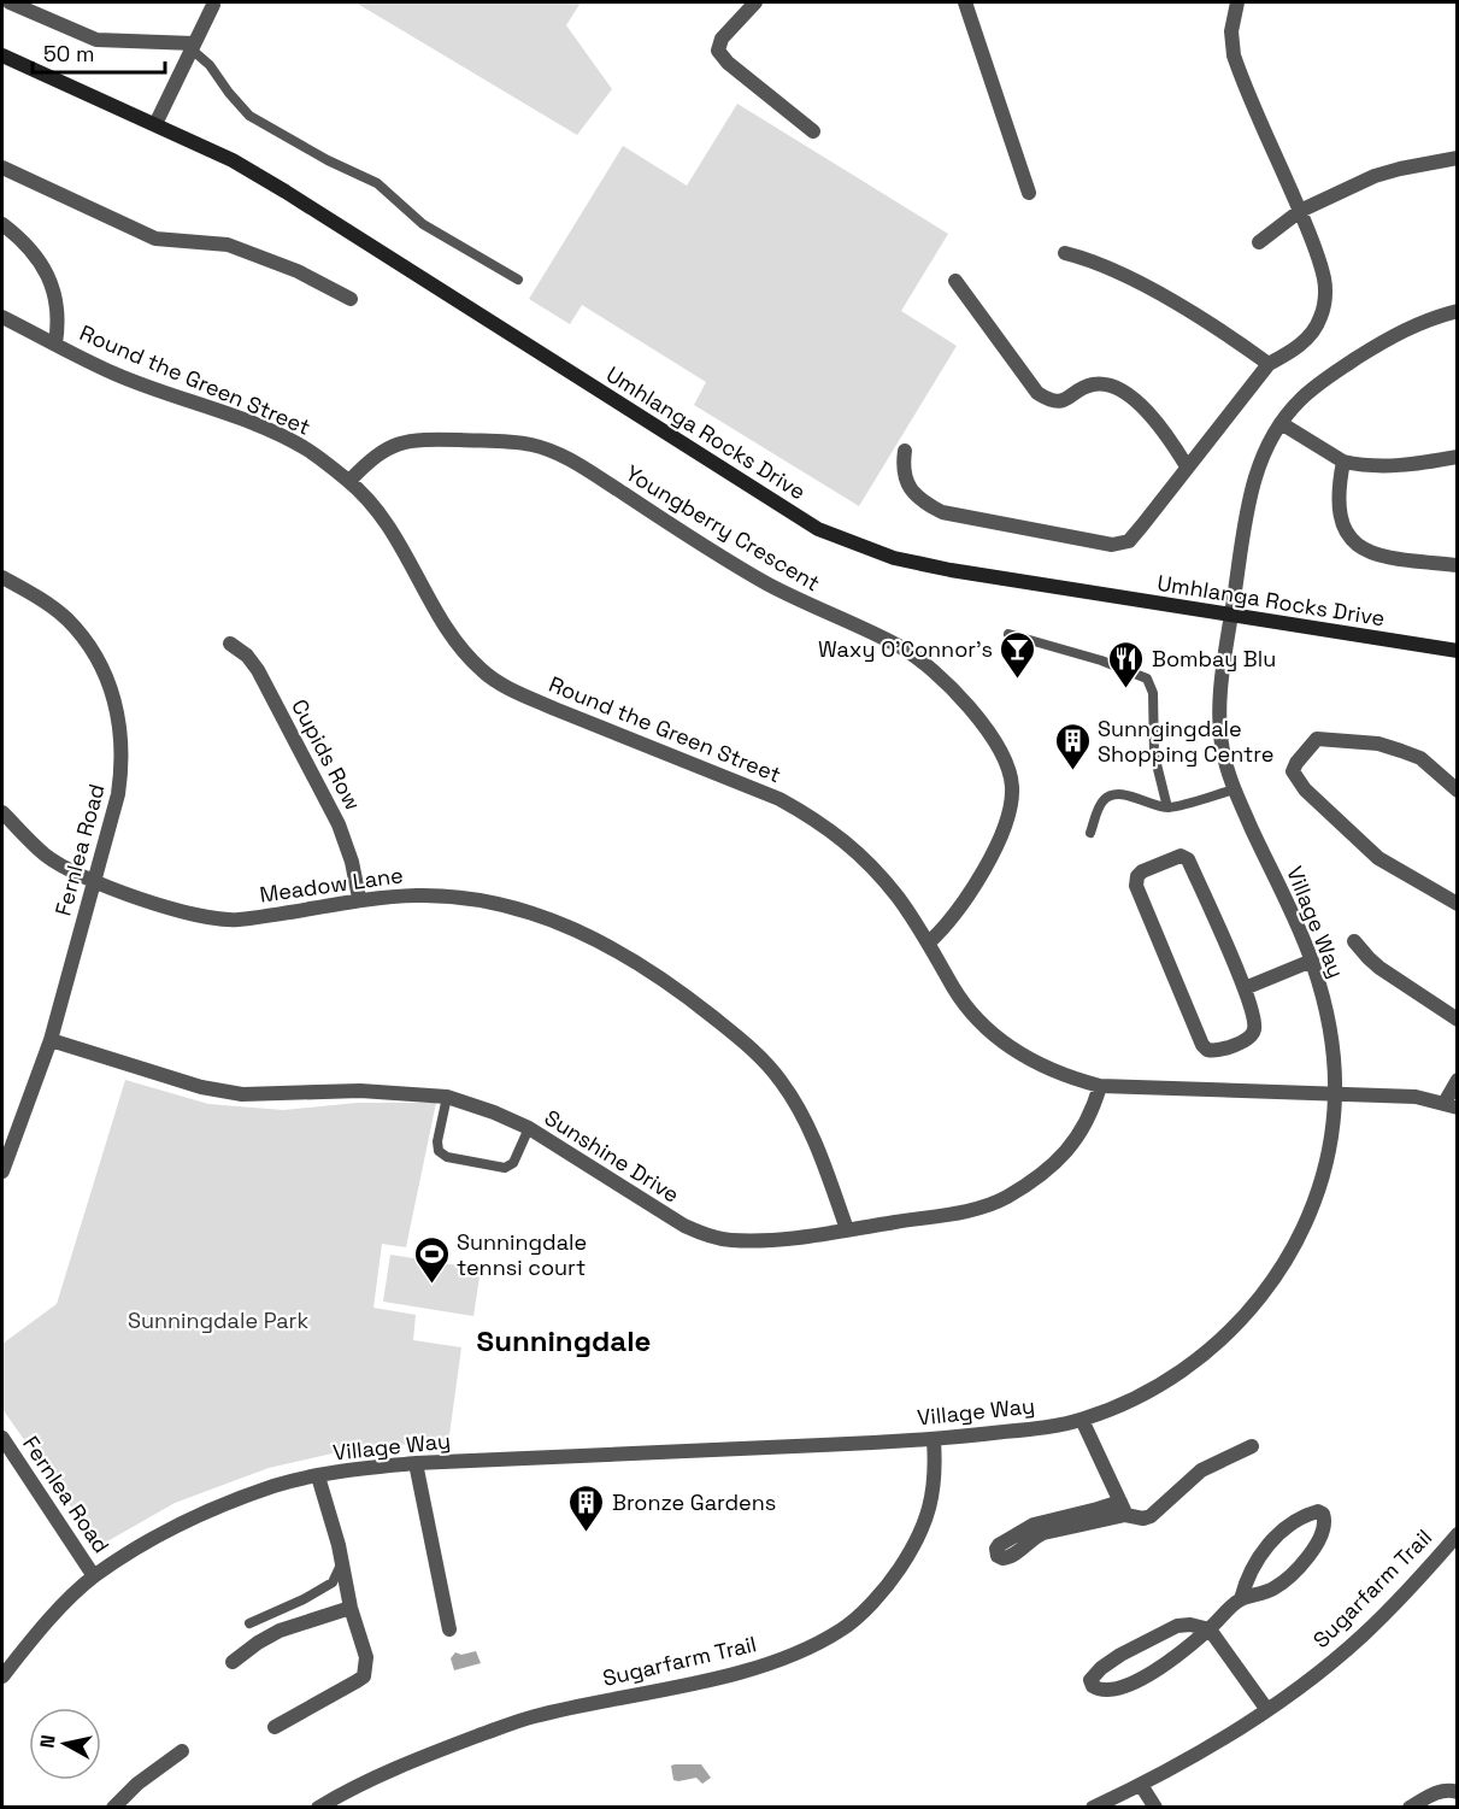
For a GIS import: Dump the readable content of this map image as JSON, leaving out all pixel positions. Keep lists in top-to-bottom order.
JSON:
{
  "streets": {
    "main road": ["Umhlanga Rocks Drive"],
    "street": [
      "Round the Green Street",
      "Youngberry Crescent",
      "Cupids Row",
      "Fernlea Road",
      "Meadow Lane",
      "Village Way",
      "Sunshine Drive",
      "Sugarfarm Trail"
    ]
  },
  "crossings": [
    ["Round the Green Street", "Youngberry Crescent"],
    ["Round the Green Street", "Village Way"],
    ["Round the Green Street", "Sunshine Drive"],
    ["Umhlanga Rocks Drive", "Village Way"],
    ["Cupids Row", "Meadow Lane"],
    ["Fernlea Road", "Meadow Lane"],
    ["Fernlea Road", "Village Way"],
    ["Fernlea Road", "Sunshine Drive"],
    ["Meadow Lane", "Sunshine Drive"],
    ["Village Way", "Sugarfarm Trail"]
  ],
  "districts": ["Sunningdale"],
  "parks": ["Sunningdale Park"],
  "places": {
    "bar": ["Waxy O'Connor's"],
    "restaurant": ["Bombay Blu"],
    "building": ["Sunngingdale Shopping Centre", "Bronze Gardens"],
    "sports": ["Sunningdale tennsi court"]
  },
  "scale_bar": "50 m",
  "north": "left"
}
